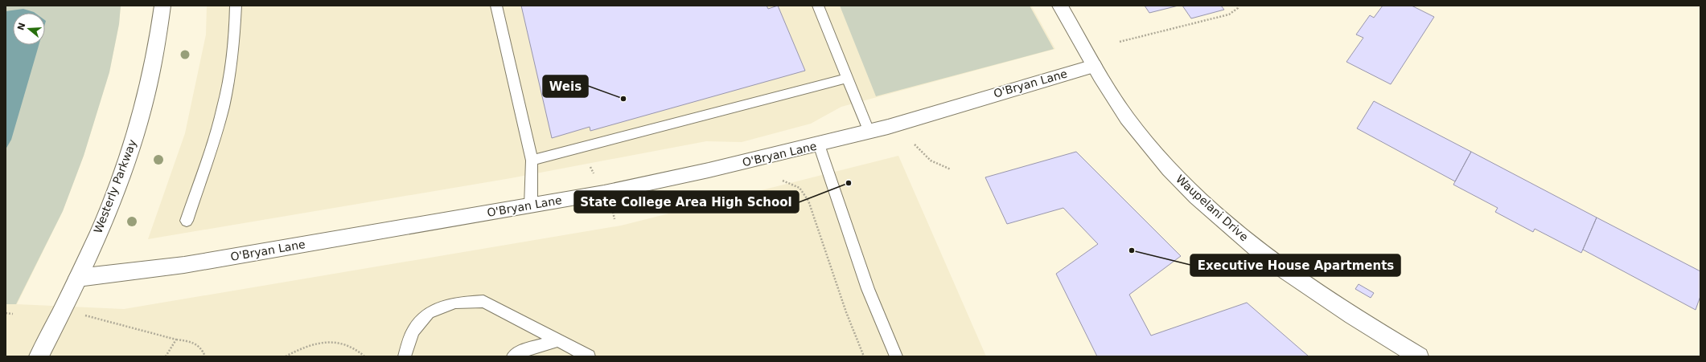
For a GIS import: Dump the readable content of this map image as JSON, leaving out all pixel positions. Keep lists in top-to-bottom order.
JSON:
{
  "streets": {
    "street": ["O'Bryan Lane", "Westerly Parkway", "Waupelani Drive"]
  },
  "crossings": [
    ["O'Bryan Lane", "Westerly Parkway"],
    ["O'Bryan Lane", "Waupelani Drive"]
  ],
  "places": ["Weis", "State College Area High School", "Executive House Apartments"],
  "north": "left"
}
